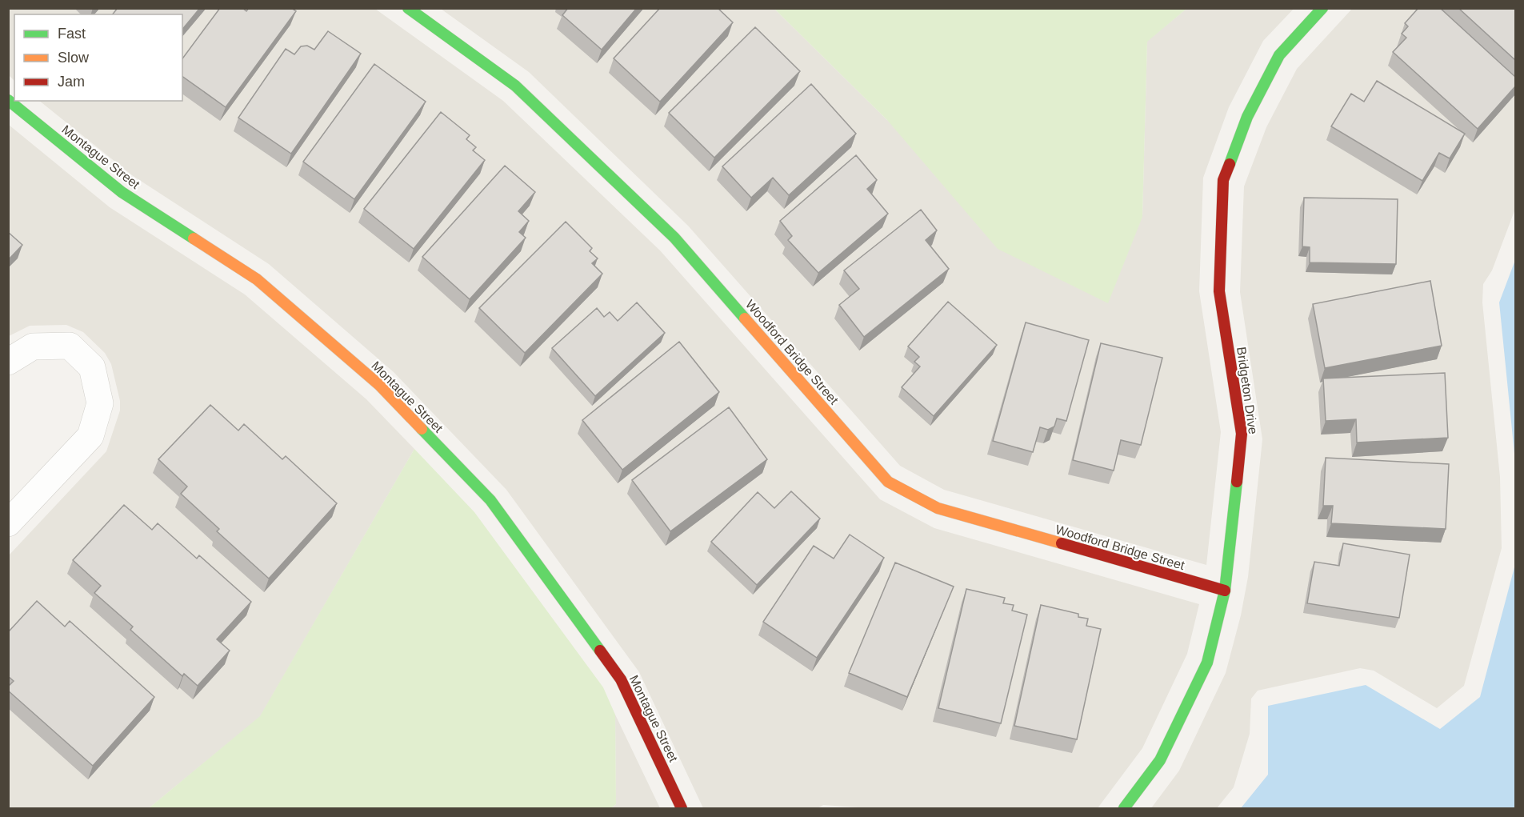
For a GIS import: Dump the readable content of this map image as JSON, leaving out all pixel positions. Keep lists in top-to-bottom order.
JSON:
{
  "streets": {
    "street": ["Montague Street", "Woodford Bridge Street", "Bridgeton Drive"]
  },
  "crossings": [
    ["Woodford Bridge Street", "Bridgeton Drive"]
  ],
  "legend": ["Fast", "Slow", "Jam"]
}
